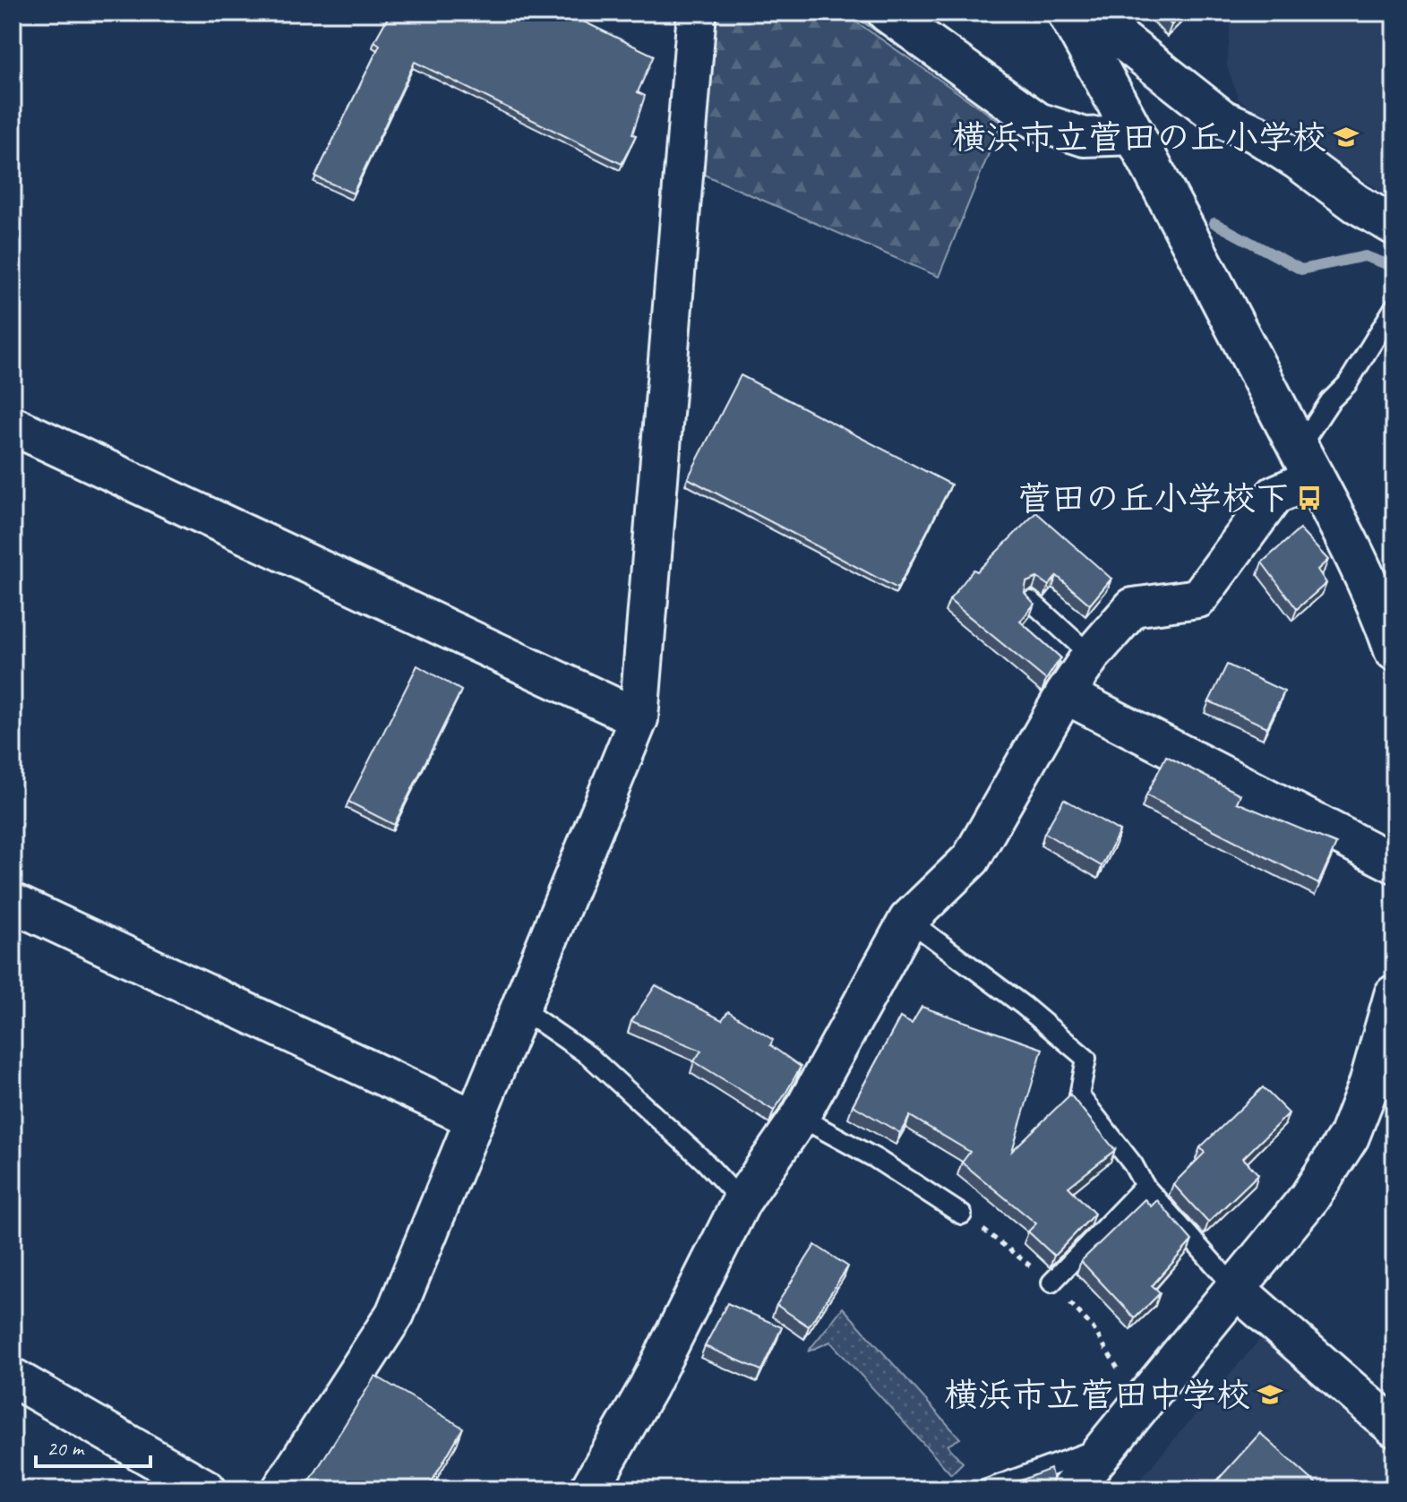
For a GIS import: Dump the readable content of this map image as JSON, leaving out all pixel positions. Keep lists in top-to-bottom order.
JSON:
{
  "places": {
    "school or university": ["横浜市立菅田の丘小学校", "横浜市立菅田中学校"],
    "bus stop": ["菅田の丘小学校下"]
  },
  "scale_bar": "20 m"
}
